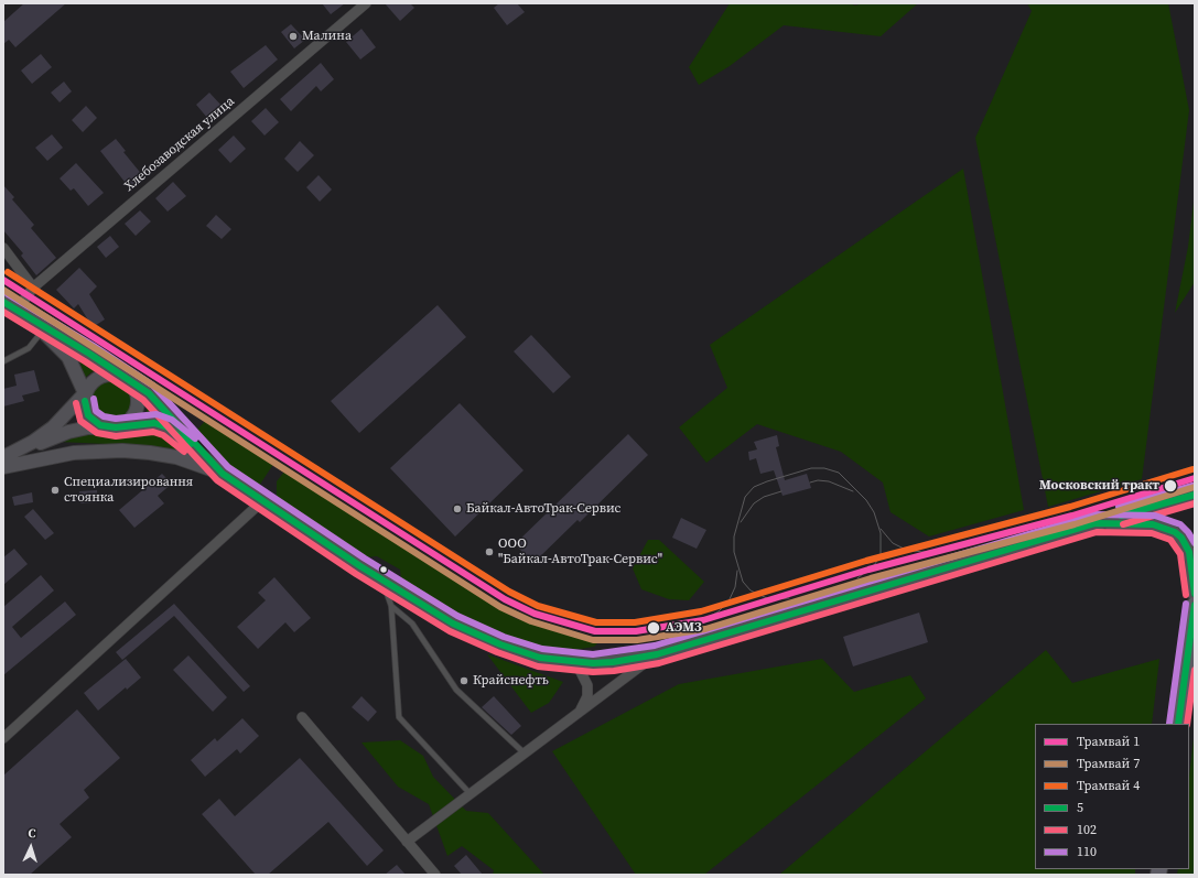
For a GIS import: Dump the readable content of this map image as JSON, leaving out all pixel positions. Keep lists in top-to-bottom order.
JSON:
{
  "streets": {
    "street": ["Хлебозаводская улица"]
  },
  "places": [
    "Малина",
    "Московский тракт",
    "Специализировання стоянка",
    "Байкал-АвтоТрак-Сервис",
    "ООО \"Байкал-АвтоТрак-Сервис\"",
    "АЭМЗ",
    "Крайснефть"
  ],
  "lines": [
    "tram line 4",
    "tram line 1",
    "tram line 7",
    "transit line 110",
    "transit line 5",
    "transit line 102"
  ],
  "legend": [
    "Трамвай 1",
    "Трамвай 7",
    "Трамвай 4",
    "5",
    "102",
    "110"
  ],
  "north": "top"
}
